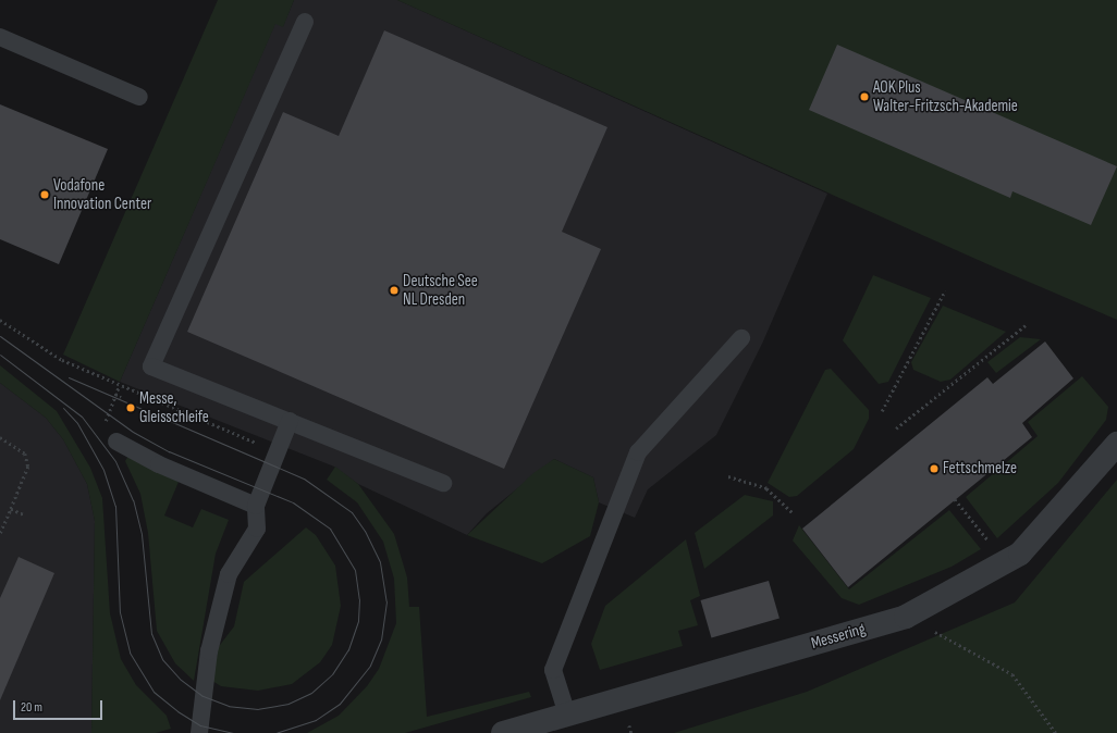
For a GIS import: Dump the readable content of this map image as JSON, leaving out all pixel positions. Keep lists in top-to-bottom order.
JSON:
{
  "streets": {
    "street": ["Messering"]
  },
  "places": [
    "AOK Plus Walter-Fritzsch-Akademie",
    "Vodafone Innovation Center",
    "Deutsche See NL Dresden",
    "Messe, Gleisschleife",
    "Fettschmelze"
  ],
  "scale_bar": "20 m"
}
